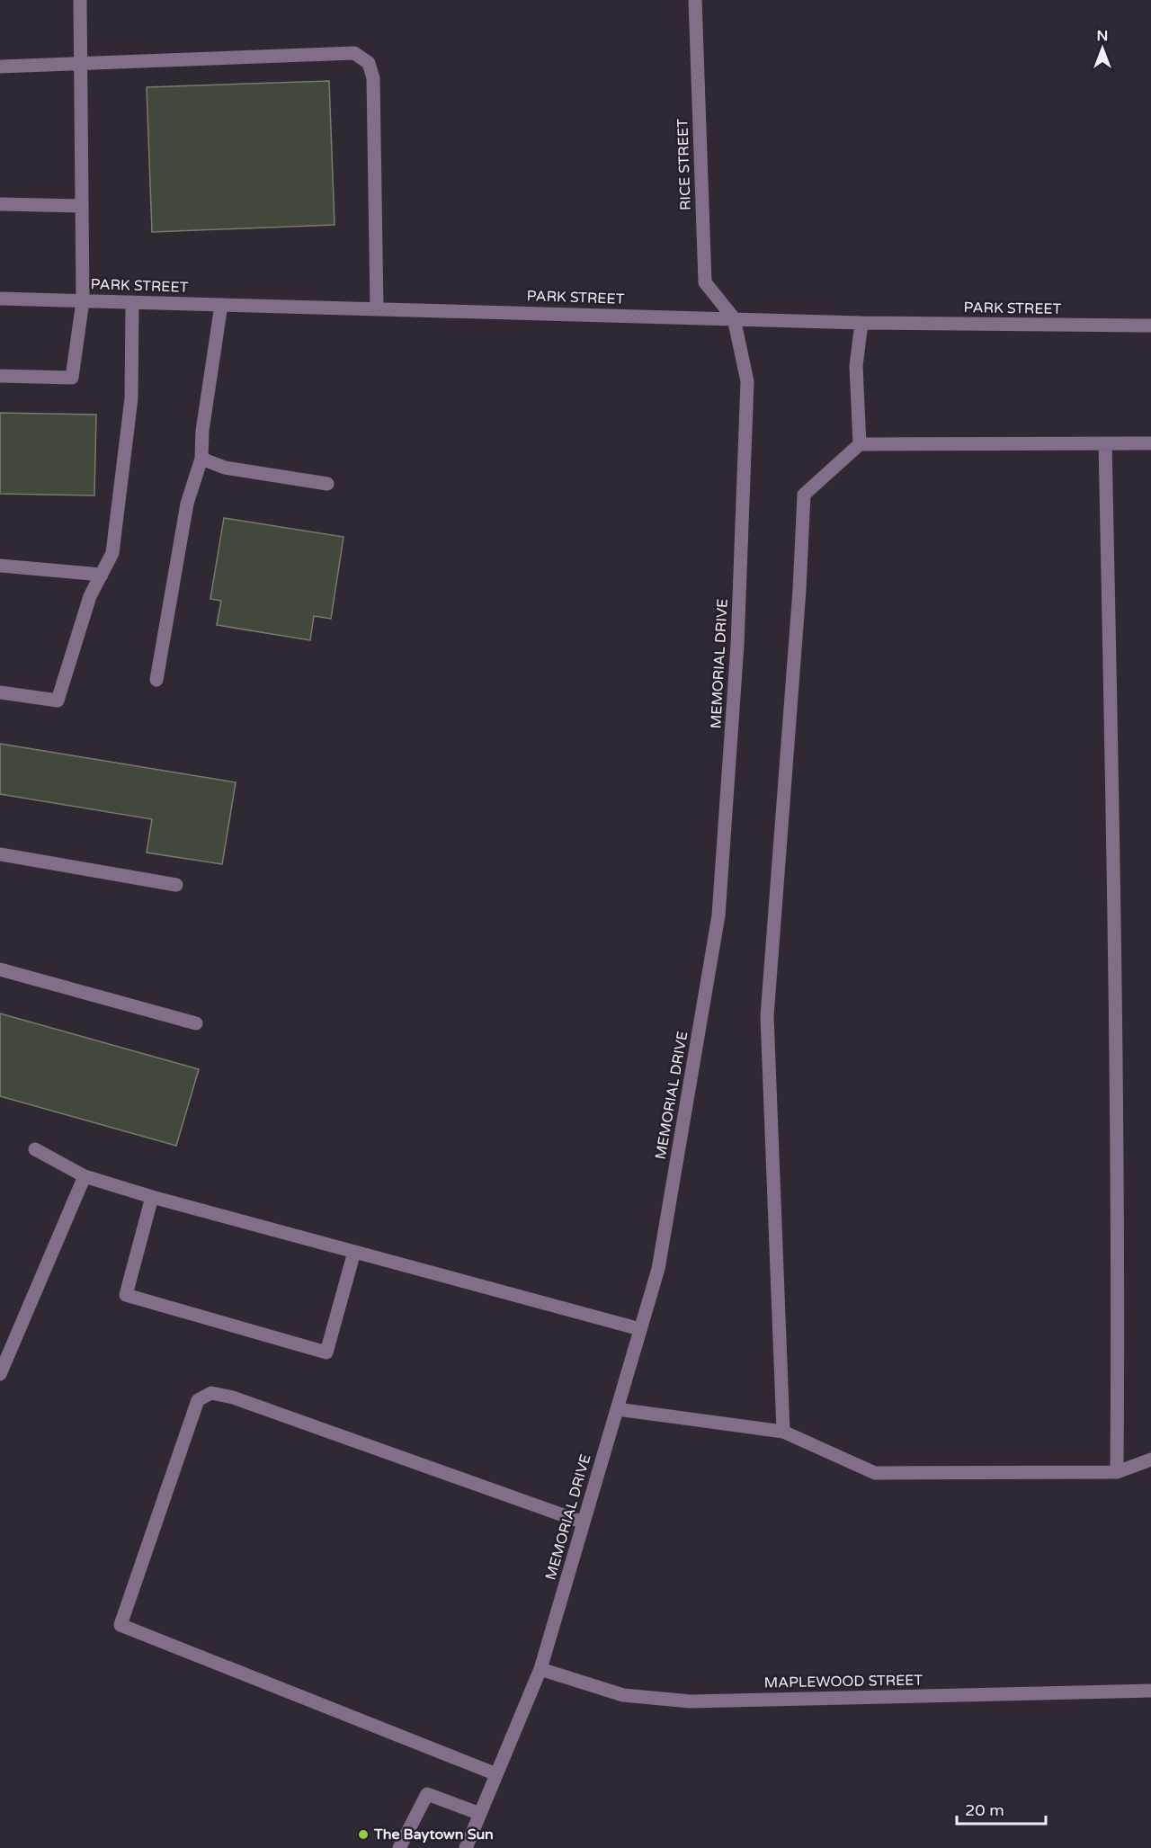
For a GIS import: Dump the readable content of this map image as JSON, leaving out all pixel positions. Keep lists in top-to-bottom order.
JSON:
{
  "streets": {
    "street": [
      "RICE STREET",
      "PARK STREET",
      "MEMORIAL DRIVE",
      "MAPLEWOOD STREET"
    ]
  },
  "crossings": [
    ["RICE STREET", "PARK STREET"],
    ["RICE STREET", "MEMORIAL DRIVE"],
    ["PARK STREET", "MEMORIAL DRIVE"],
    ["MEMORIAL DRIVE", "MAPLEWOOD STREET"]
  ],
  "places": ["The Baytown Sun"],
  "scale_bar": "20 m",
  "north": "top"
}
